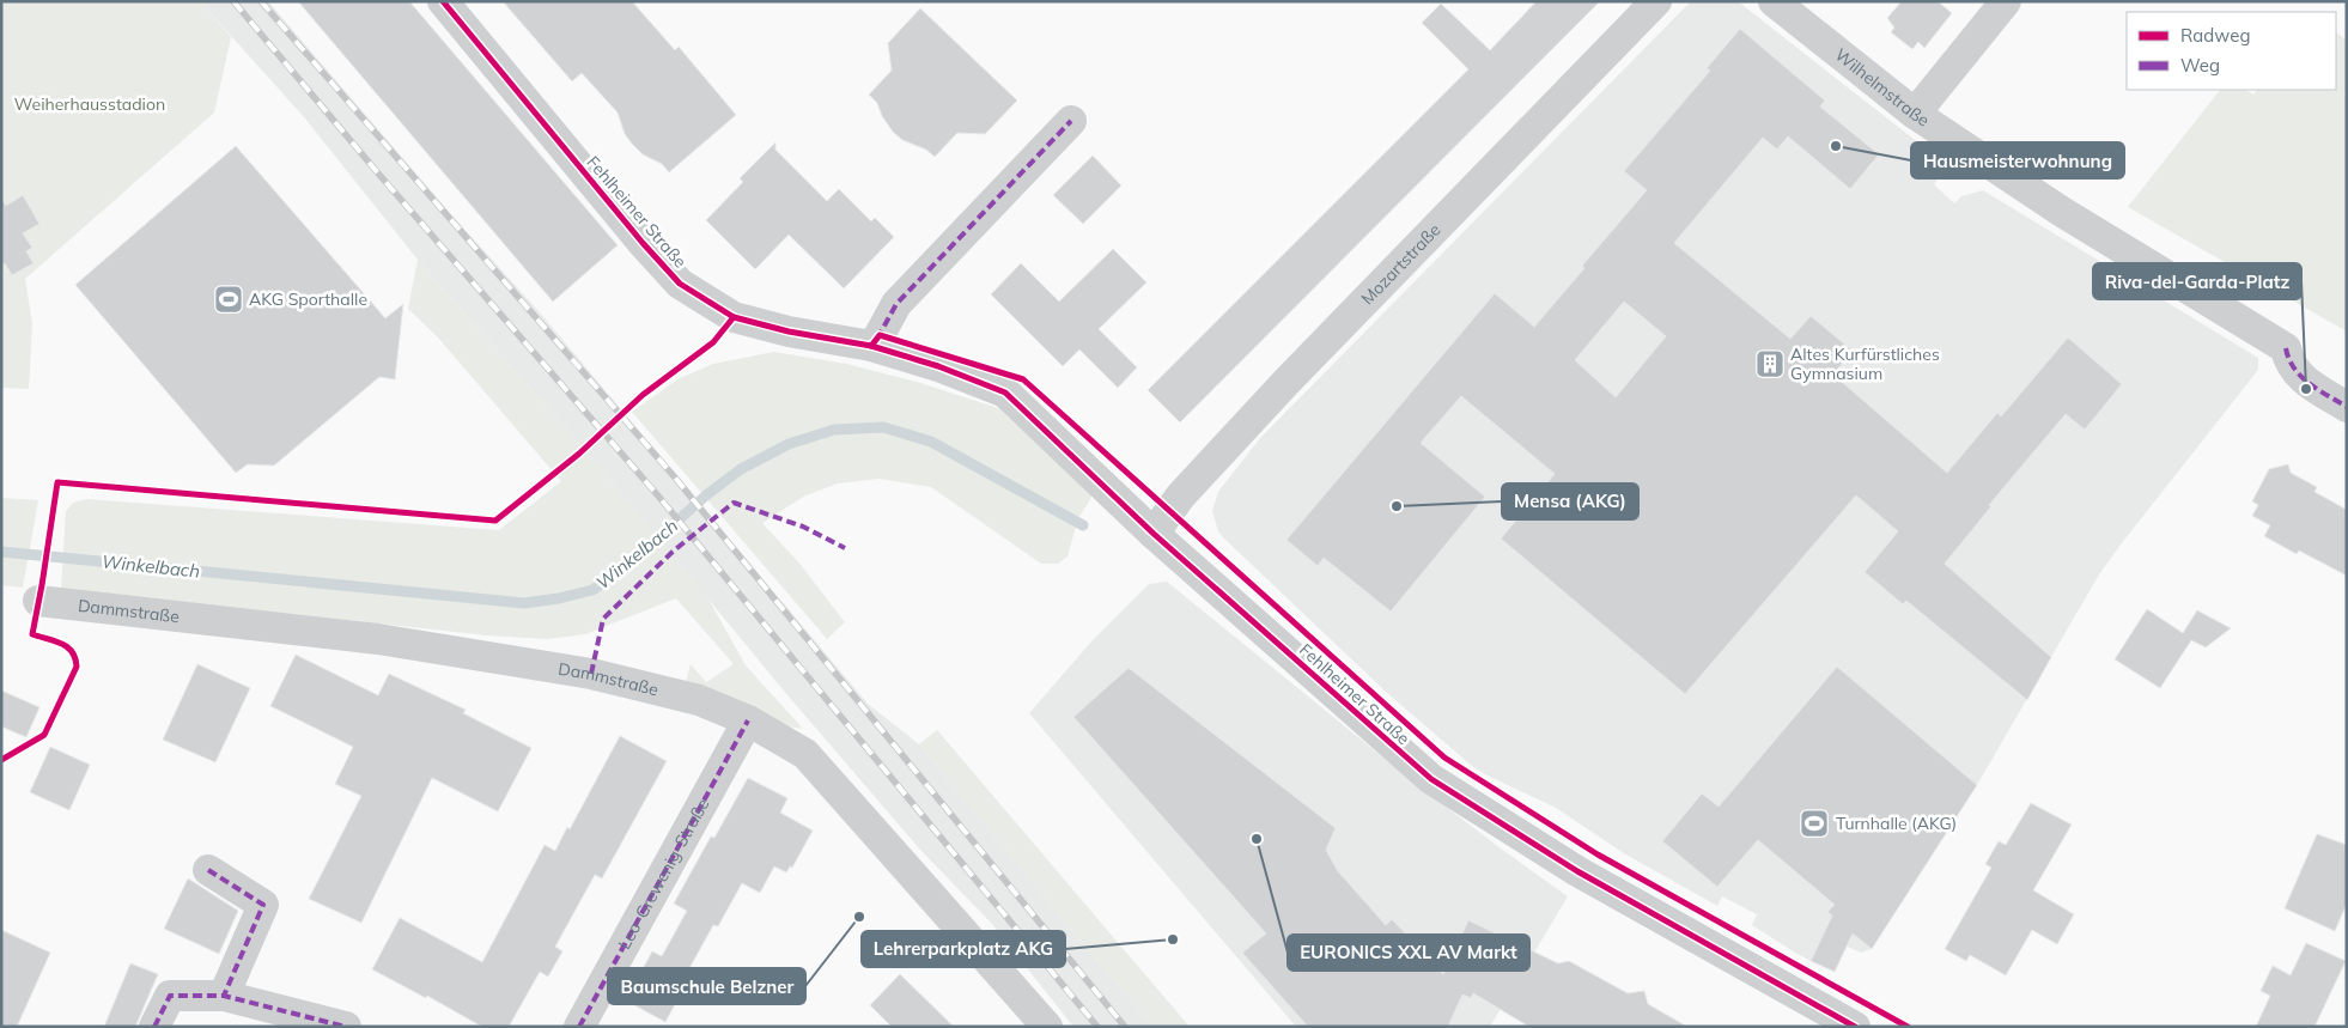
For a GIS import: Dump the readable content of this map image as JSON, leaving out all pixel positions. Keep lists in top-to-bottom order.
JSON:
{
  "streets": {
    "street": [
      "Wilhelmstraße",
      "Fehlheimer Straße",
      "Mozartstraße",
      "Dammstraße",
      "Leo-Grewenig-Straße"
    ]
  },
  "crossings": [
    ["Fehlheimer Straße", "Mozartstraße"],
    ["Dammstraße", "Leo-Grewenig-Straße"]
  ],
  "water": ["Winkelbach"],
  "parks": ["Weiherhausstadion"],
  "places": {
    "other": [
      "Hausmeisterwohnung",
      "Riva-del-Garda-Platz",
      "Mensa (AKG)",
      "EURONICS XXL AV Markt",
      "Baumschule Belzner",
      "Lehrerparkplatz AKG"
    ],
    "sports": ["AKG Sporthalle", "Turnhalle (AKG)"],
    "building": ["Altes Kurfürstliches Gymnasium"]
  },
  "legend": ["Radweg", "Weg"]
}
